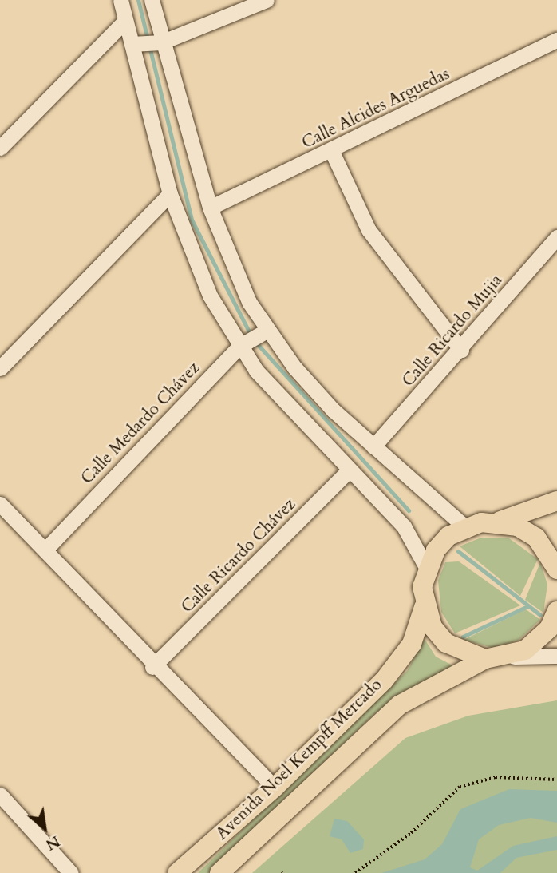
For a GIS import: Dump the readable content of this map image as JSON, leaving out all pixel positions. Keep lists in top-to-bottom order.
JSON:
{
  "streets": {
    "main road": ["Avenida Noel Kempff Mercado"],
    "street": [
      "Calle Alcides Arguedas",
      "Calle Ricardo Mujia",
      "Calle Medardo Chávez",
      "Calle Ricardo Chávez"
    ]
  },
  "north": "bottom right"
}
